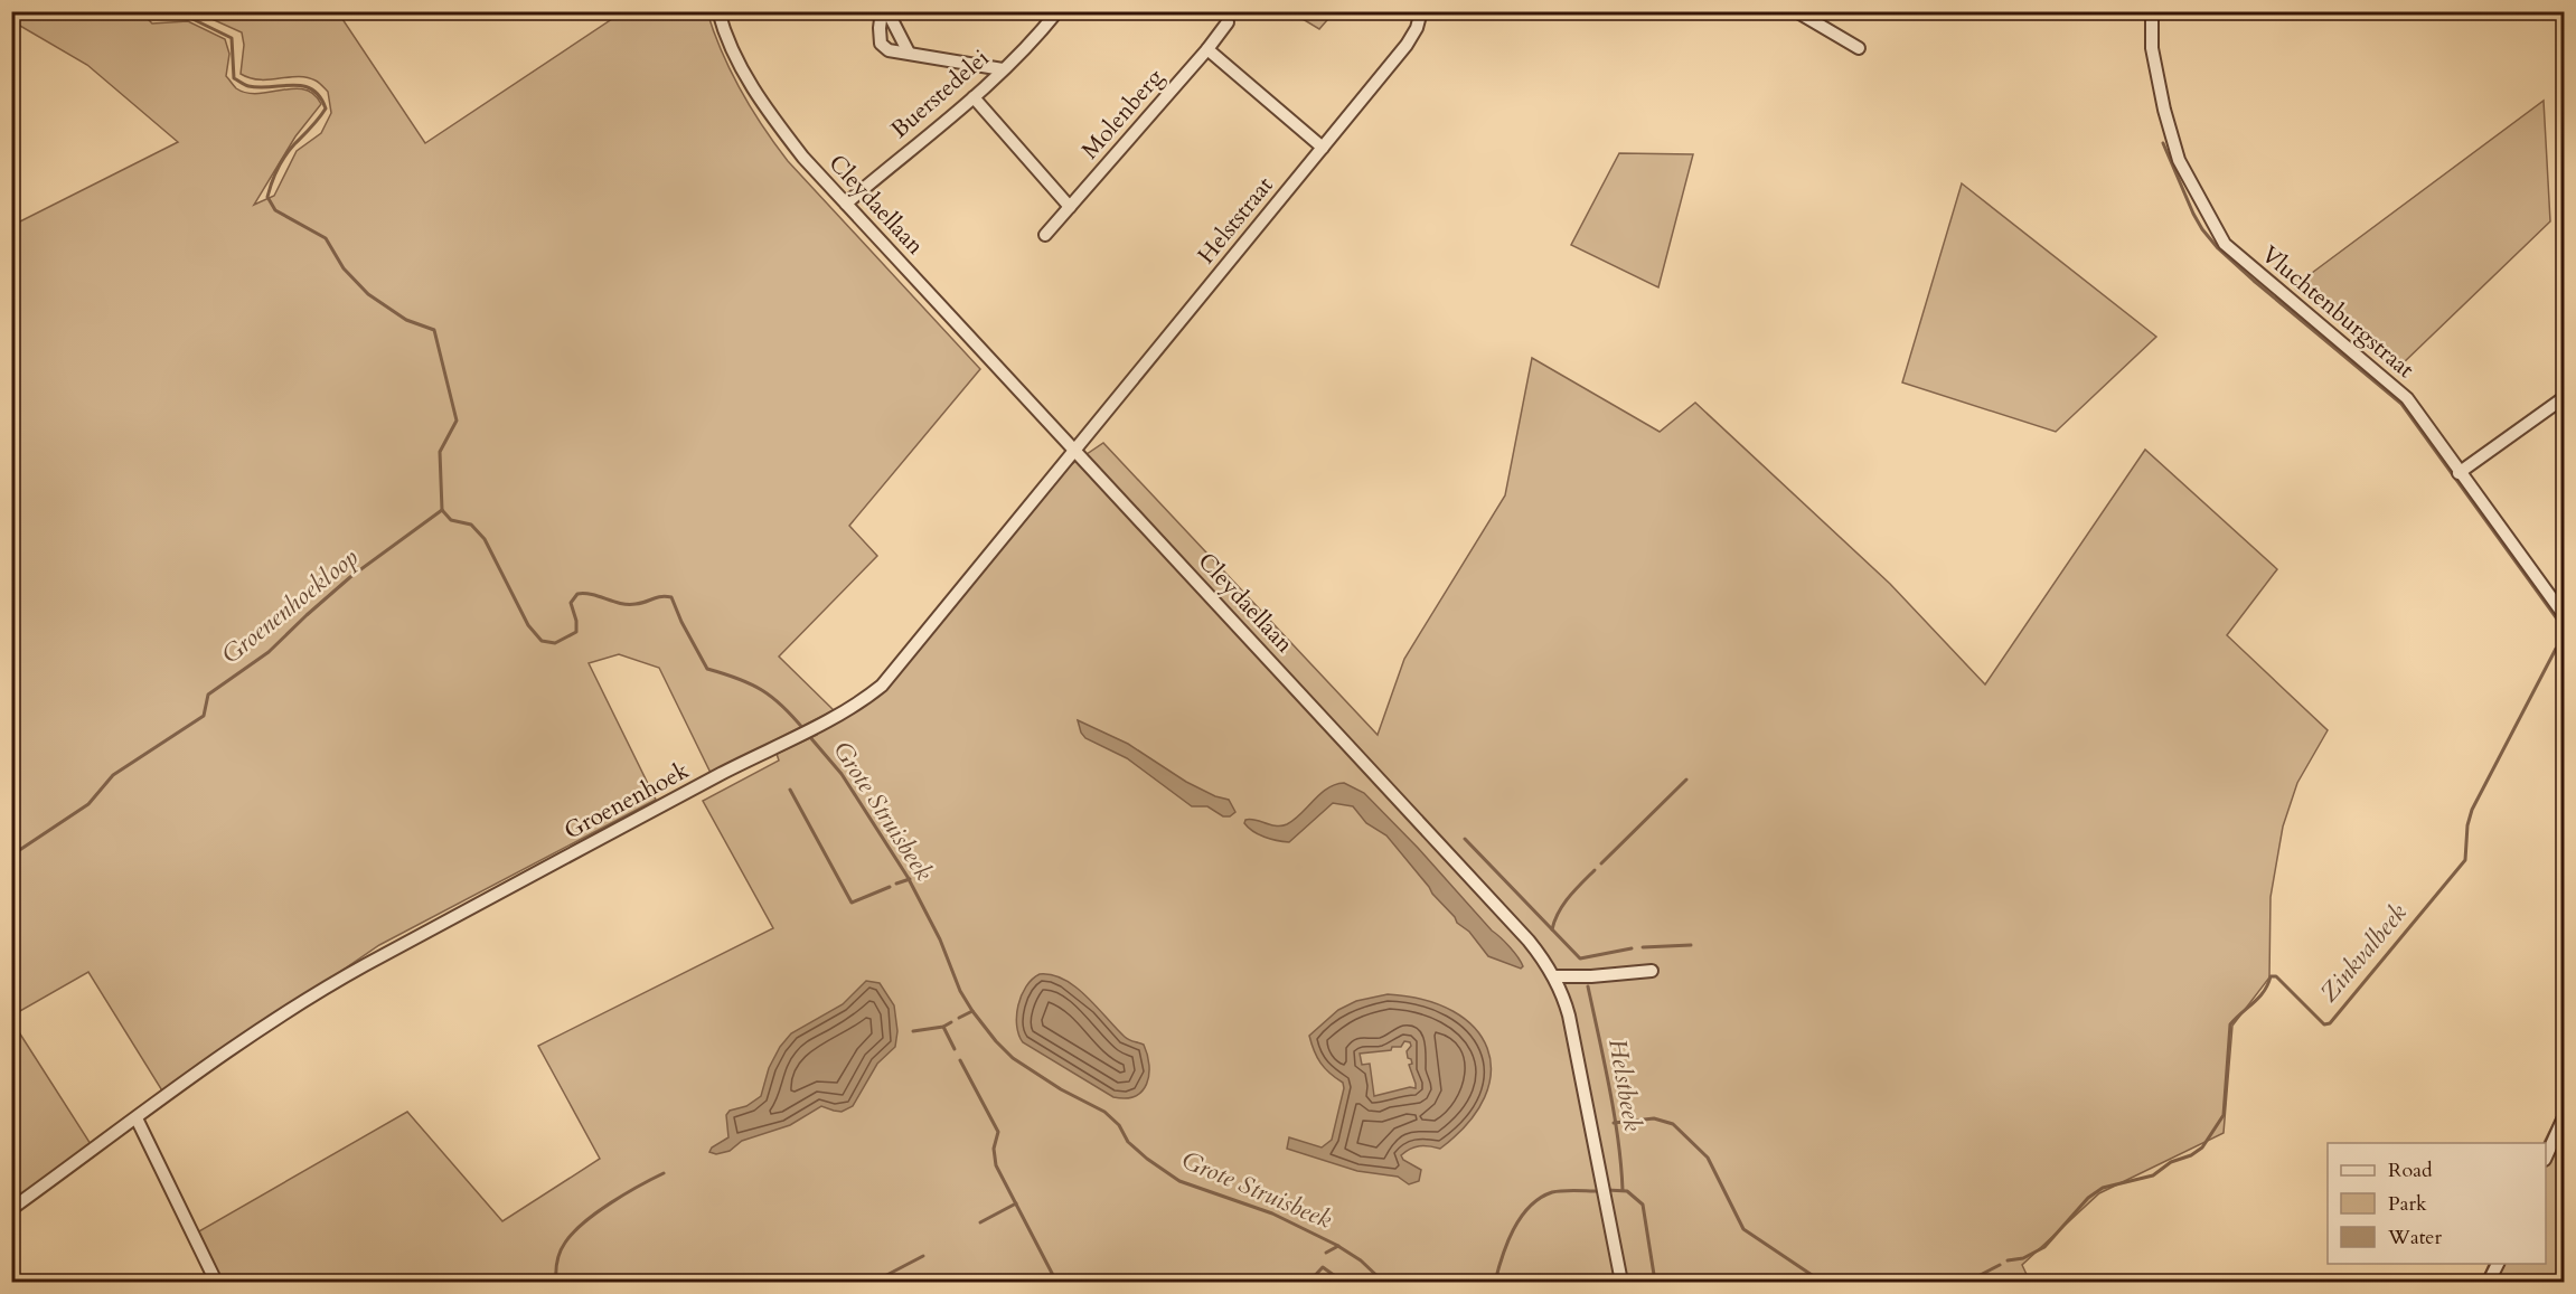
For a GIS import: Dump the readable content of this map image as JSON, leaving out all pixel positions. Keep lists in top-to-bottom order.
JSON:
{
  "streets": {
    "street": [
      "Buerstedelei",
      "Molenberg",
      "Cleydaellaan",
      "Helststraat",
      "Vluchtenburgstraat",
      "Groenenhoek"
    ]
  },
  "crossings": [
    ["Buerstedelei", "Cleydaellaan"],
    ["Cleydaellaan", "Helststraat"],
    ["Cleydaellaan", "Groenenhoek"],
    ["Helststraat", "Groenenhoek"]
  ],
  "water": [
    "Groenenhoekloop",
    "Grote Struisbeek",
    "Zinkvalbeek",
    "Helstbeek"
  ],
  "legend": ["Road", "Park", "Water"]
}
